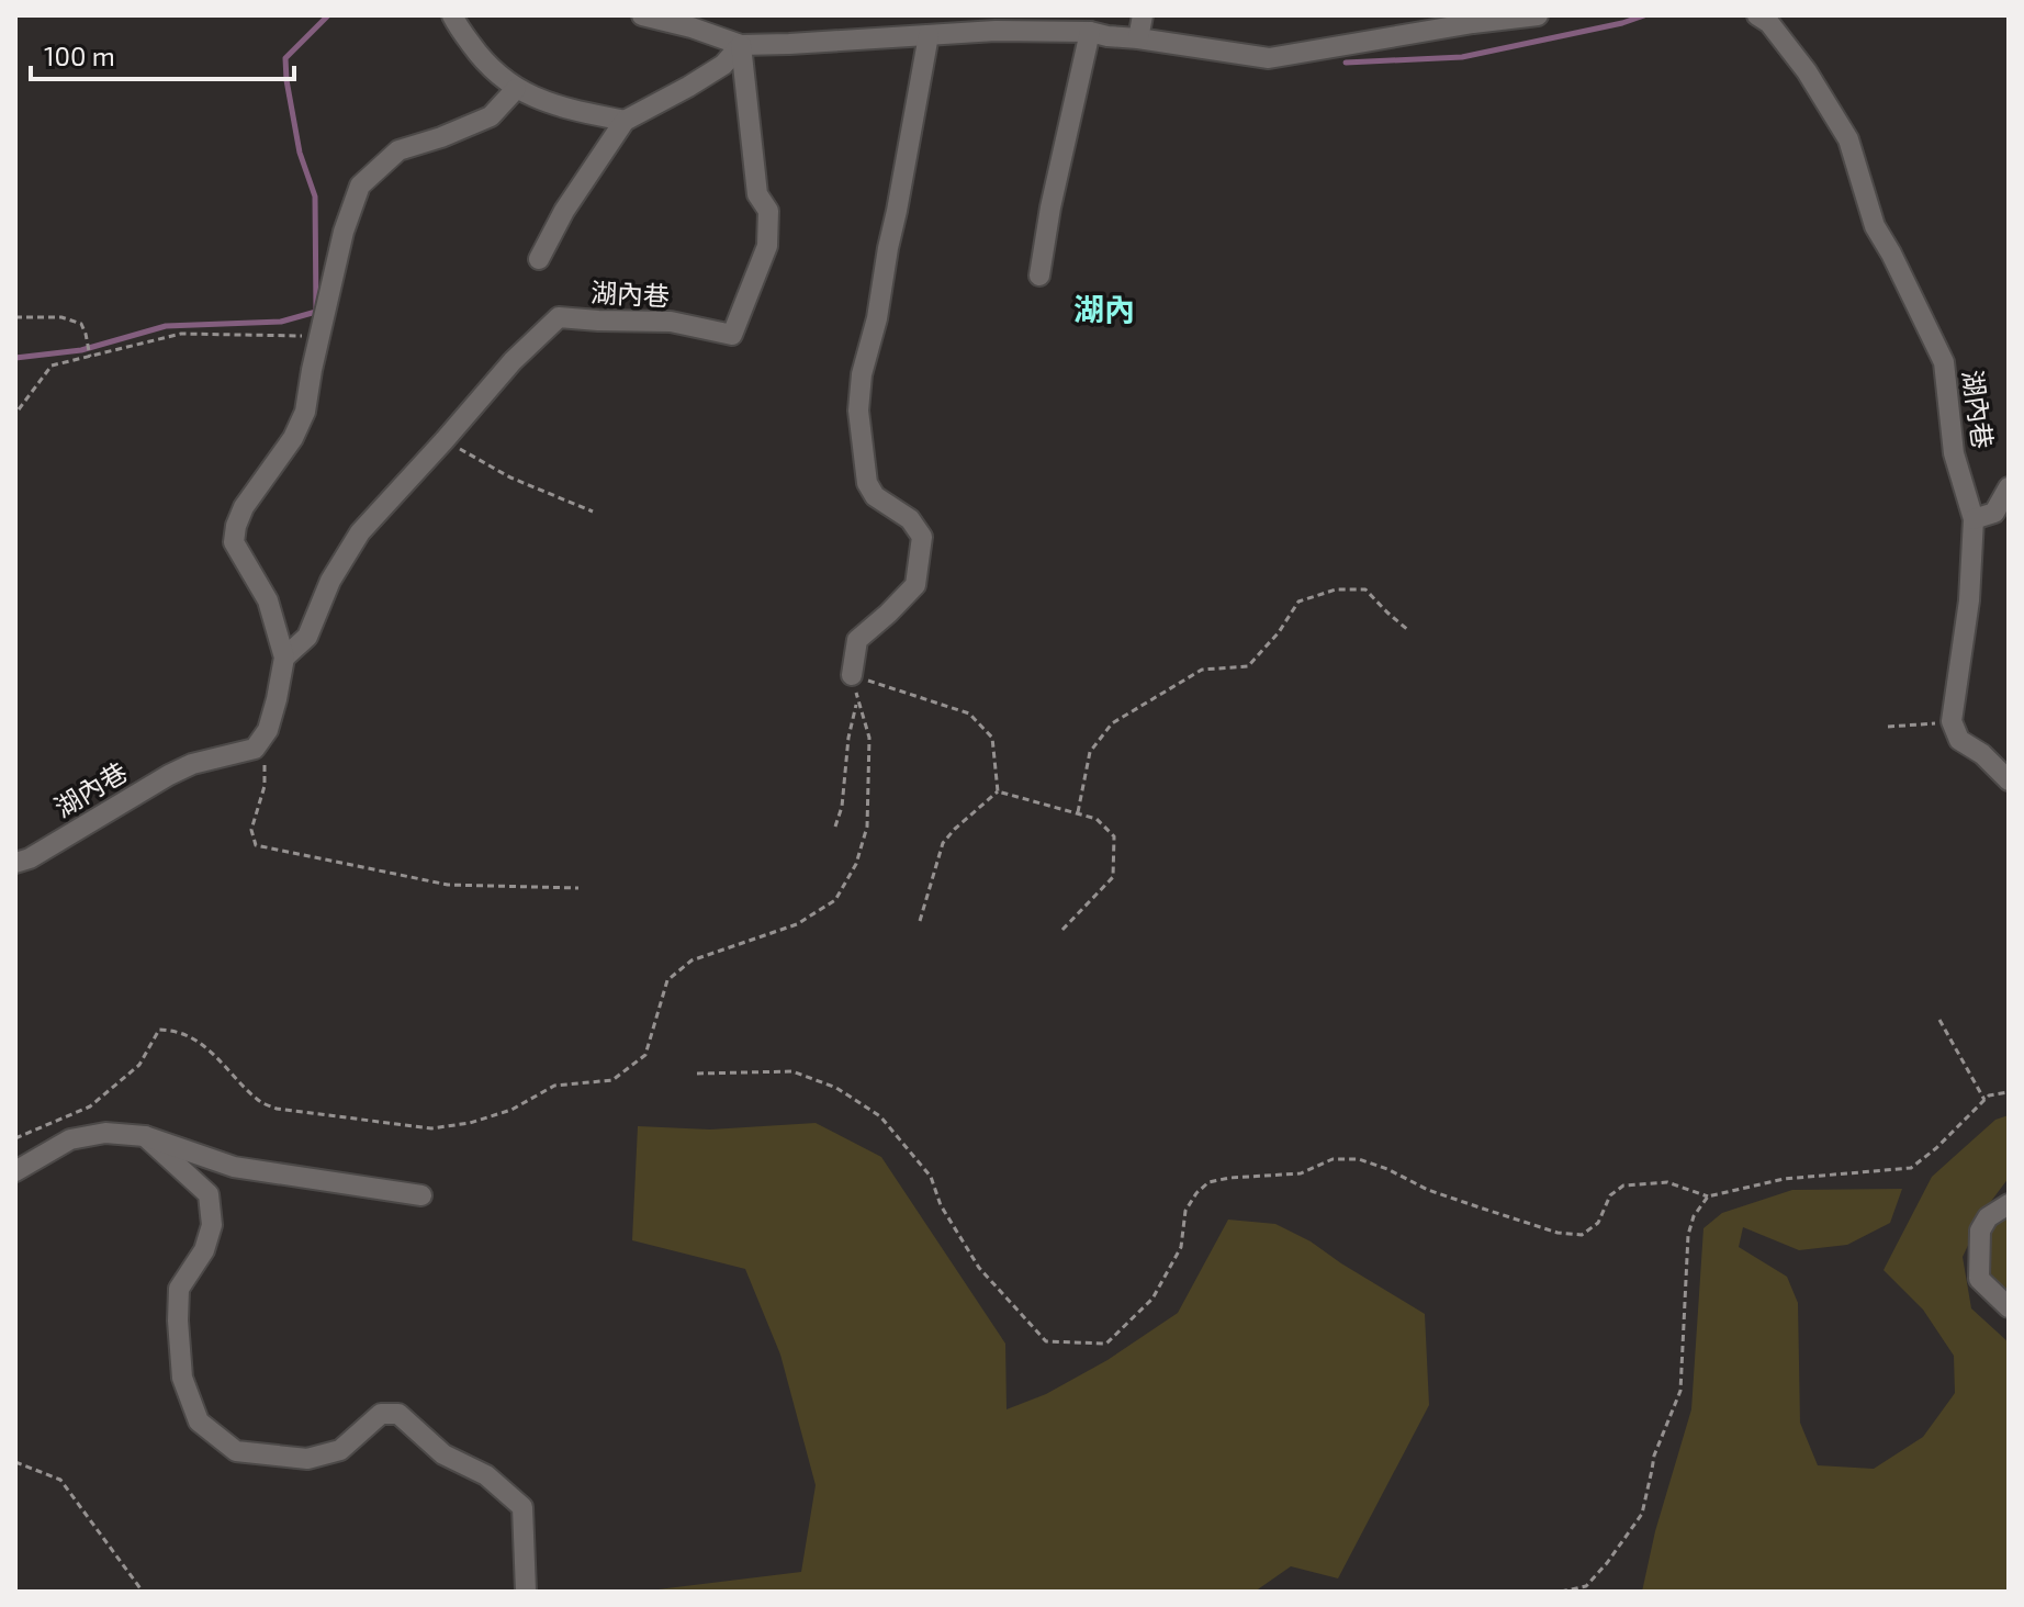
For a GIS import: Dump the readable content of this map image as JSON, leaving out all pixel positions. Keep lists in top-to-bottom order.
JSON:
{
  "streets": {
    "street": ["湖內巷"]
  },
  "districts": ["湖內"],
  "scale_bar": "100 m"
}
